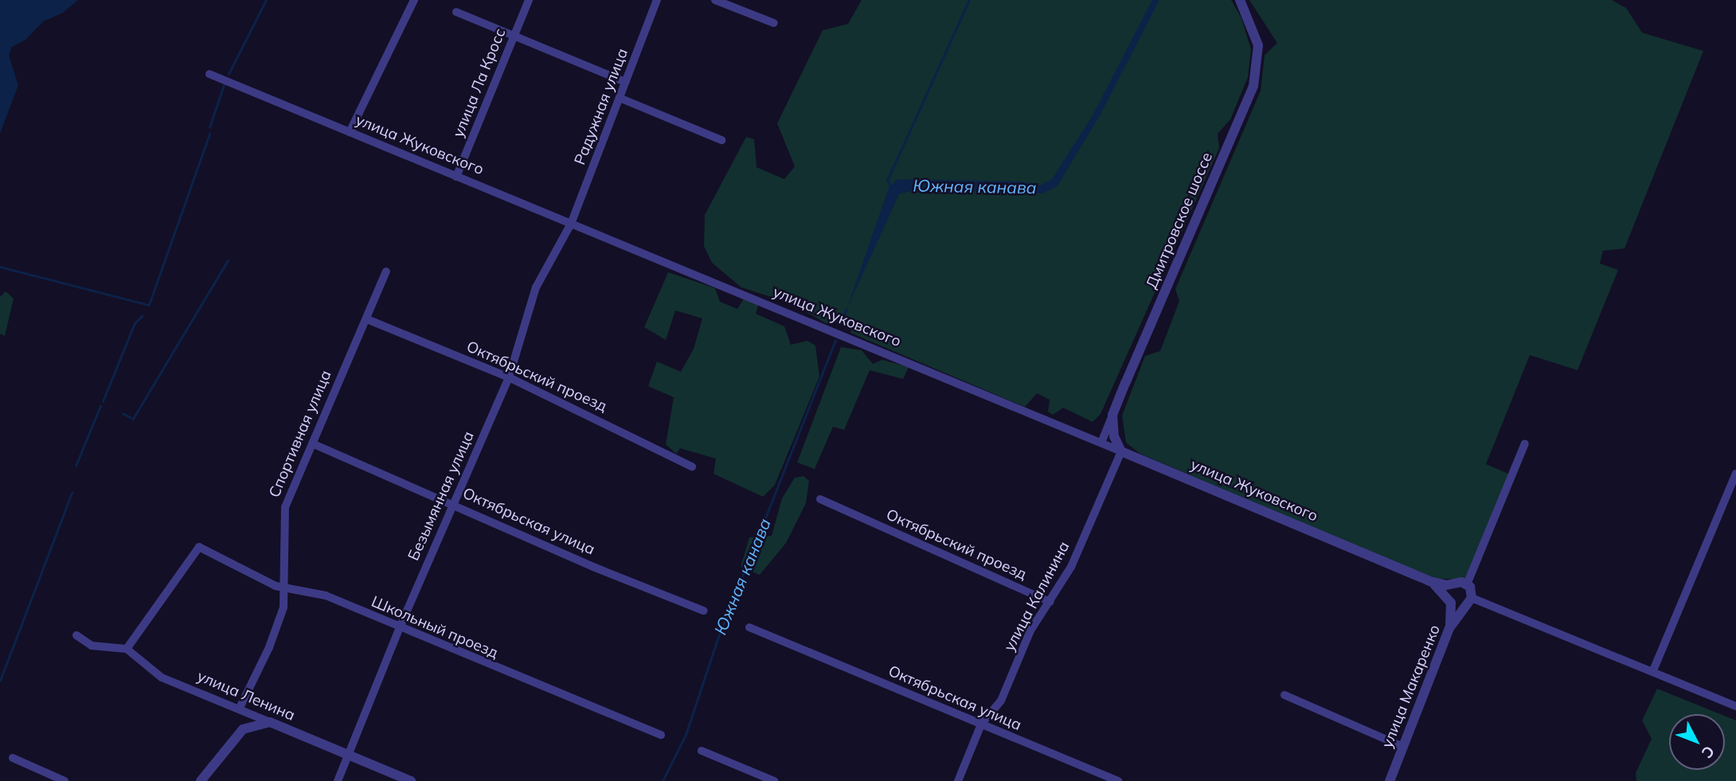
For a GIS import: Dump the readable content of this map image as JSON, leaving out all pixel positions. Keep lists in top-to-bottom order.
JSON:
{
  "streets": {
    "street": [
      "улица Ла Кросс",
      "Радужная улица",
      "улица Жуковского",
      "Дмитровское шоссе",
      "Октябрьский проезд",
      "Спортивная улица",
      "Безымянная улица",
      "Октябрьская улица",
      "улица Калинина",
      "Школьный проезд",
      "улица Макаренко",
      "улица Ленина"
    ]
  },
  "crossings": [
    ["улица Ла Кросс", "улица Жуковского"],
    ["Радужная улица", "улица Жуковского"],
    ["Радужная улица", "Безымянная улица"],
    ["улица Жуковского", "Безымянная улица"],
    ["улица Жуковского", "улица Калинина"],
    ["Октябрьский проезд", "Спортивная улица"],
    ["Октябрьский проезд", "Безымянная улица"],
    ["Октябрьский проезд", "улица Калинина"],
    ["Спортивная улица", "Октябрьская улица"],
    ["Спортивная улица", "Школьный проезд"],
    ["Спортивная улица", "улица Ленина"],
    ["Безымянная улица", "Октябрьская улица"],
    ["Безымянная улица", "Школьный проезд"],
    ["Безымянная улица", "улица Ленина"],
    ["Октябрьская улица", "улица Калинина"],
    ["Школьный проезд", "улица Ленина"]
  ],
  "water": ["Южная канава"],
  "north": "bottom right"
}
